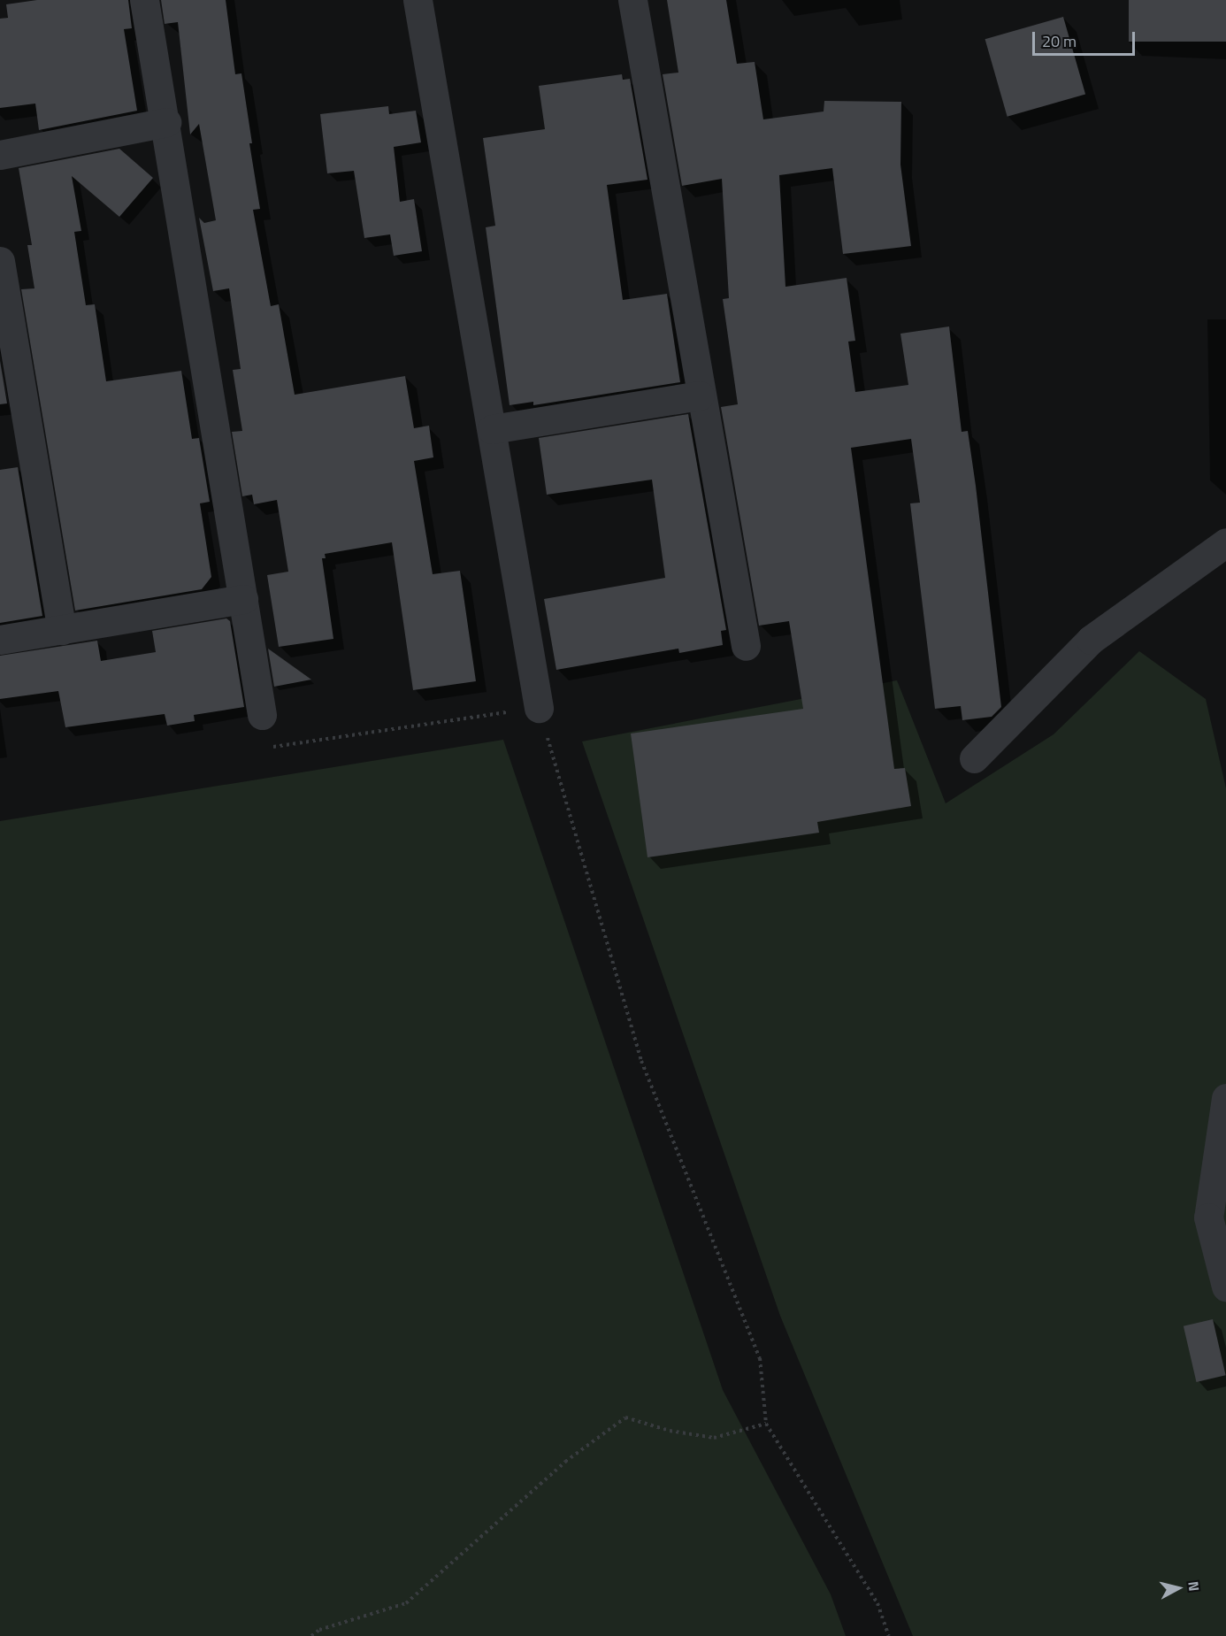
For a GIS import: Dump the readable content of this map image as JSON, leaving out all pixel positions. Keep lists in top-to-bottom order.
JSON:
{
  "scale_bar": "20 m",
  "north": "right"
}
